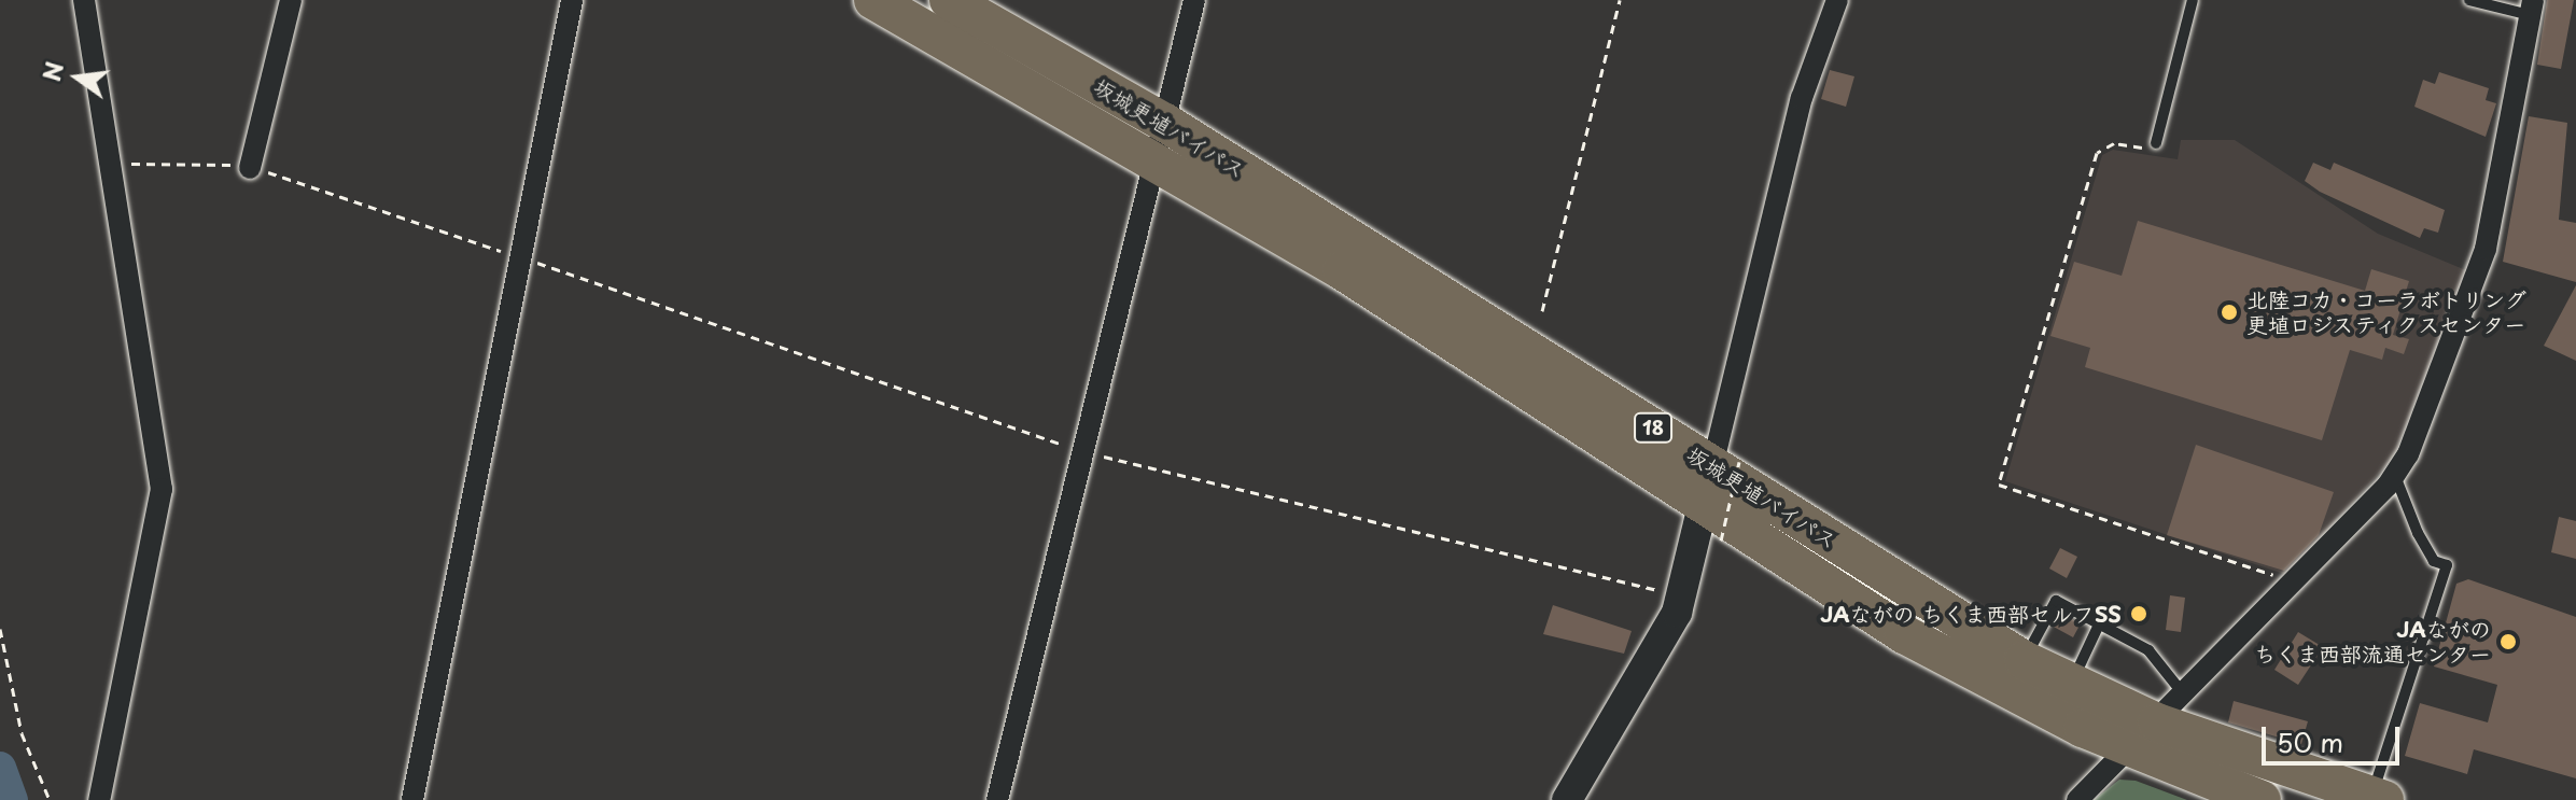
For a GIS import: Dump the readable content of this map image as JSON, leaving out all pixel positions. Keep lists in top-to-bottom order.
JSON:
{
  "streets": {
    "highway": ["坂城更埴バイパス", "18"]
  },
  "places": ["北陸コカ・コーラボトリング 更埴ロジスティクスセンター", "JAながの ちくま西部セルフSS", "JAながの ちくま西部流通センター"],
  "scale_bar": "50 m",
  "north": "left"
}
